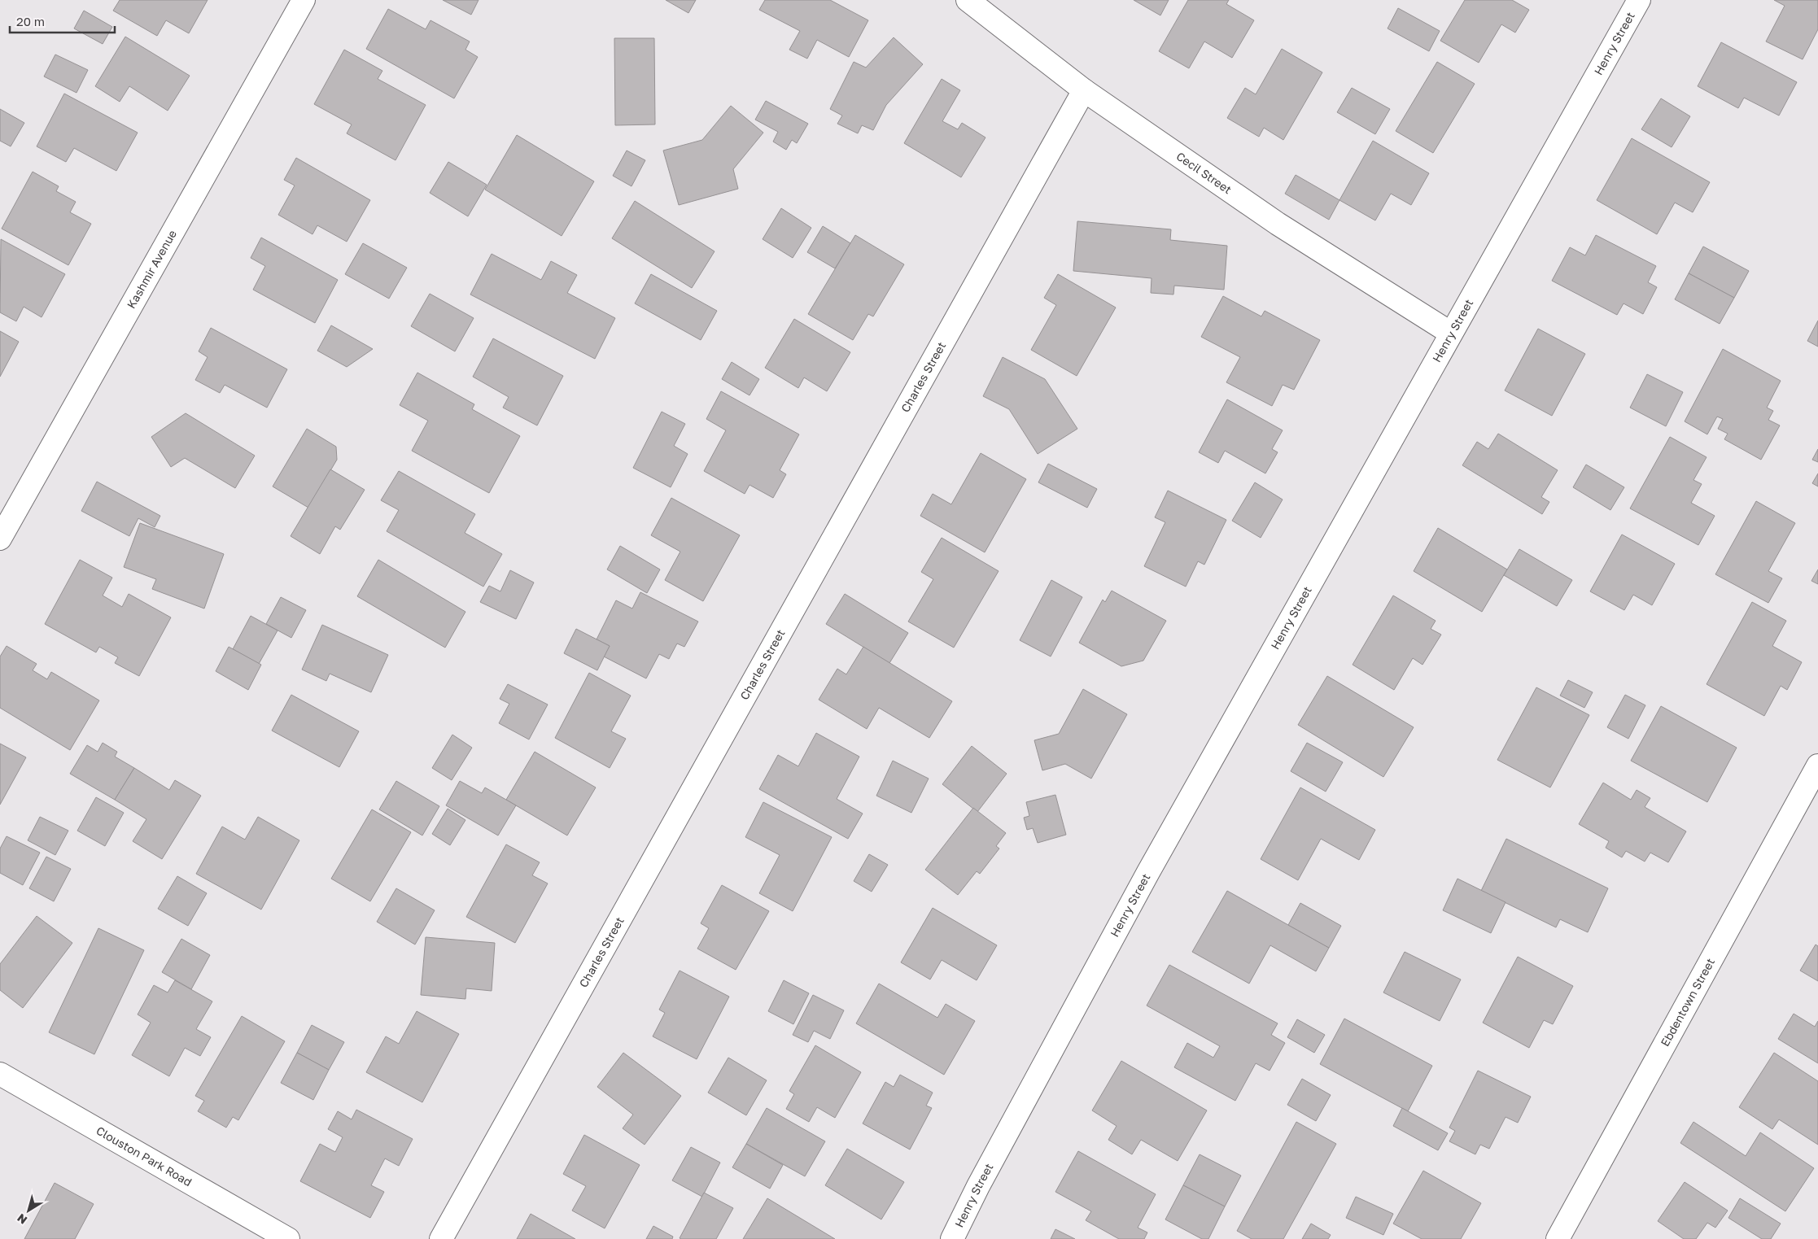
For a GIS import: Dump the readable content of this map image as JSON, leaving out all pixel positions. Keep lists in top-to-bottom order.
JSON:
{
  "streets": {
    "street": [
      "Henry Street",
      "Cecil Street",
      "Kashmir Avenue",
      "Charles Street",
      "Ebdentown Street",
      "Clouston Park Road"
    ]
  },
  "crossings": [
    ["Henry Street", "Cecil Street"],
    ["Cecil Street", "Charles Street"]
  ],
  "scale_bar": "20 m",
  "north": "bottom left"
}
